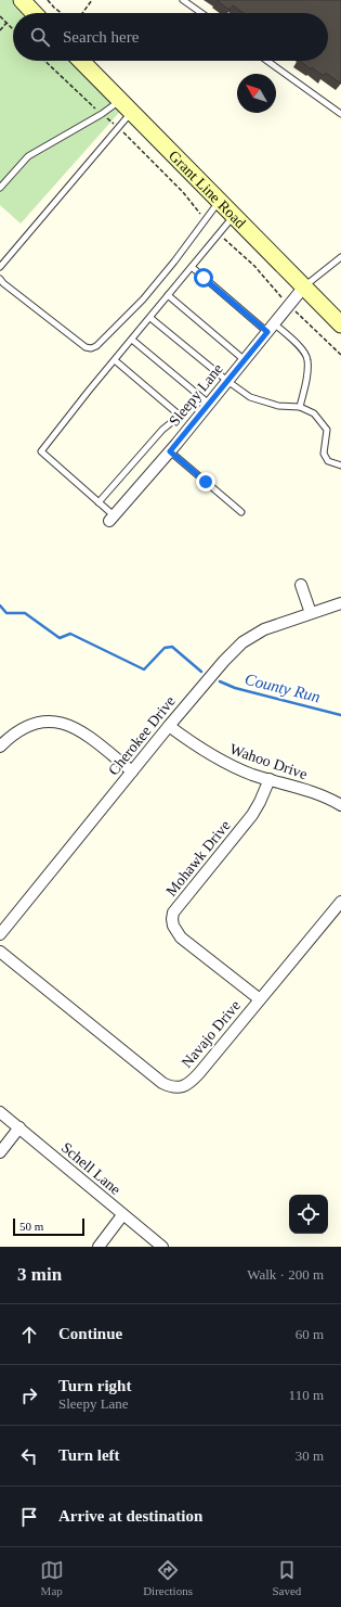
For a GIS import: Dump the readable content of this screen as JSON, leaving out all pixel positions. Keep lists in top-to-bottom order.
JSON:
{
  "streets": {
    "main road": ["Grant Line Road"],
    "street": [
      "Sleepy Lane",
      "Cherokee Drive",
      "Wahoo Drive",
      "Mohawk Drive",
      "Navajo Drive",
      "Schell Lane"
    ]
  },
  "crossings": [
    ["Grant Line Road", "Sleepy Lane"],
    ["Cherokee Drive", "Wahoo Drive"],
    ["Wahoo Drive", "Mohawk Drive"],
    ["Mohawk Drive", "Navajo Drive"]
  ],
  "water": ["County Run"],
  "scale_bar": "50 m",
  "north": "top left",
  "page": {
    "search": "Search here",
    "scale": "50 m",
    "heading": ["3 min", "Walk · 200 m"],
    "list": [
      ["Continue", "60 m"],
      ["Turn right", "Sleepy Lane", "110 m"],
      ["Turn left", "30 m"],
      "Arrive at destination"
    ],
    "nav": ["Map", "Directions", "Saved"]
  }
}
